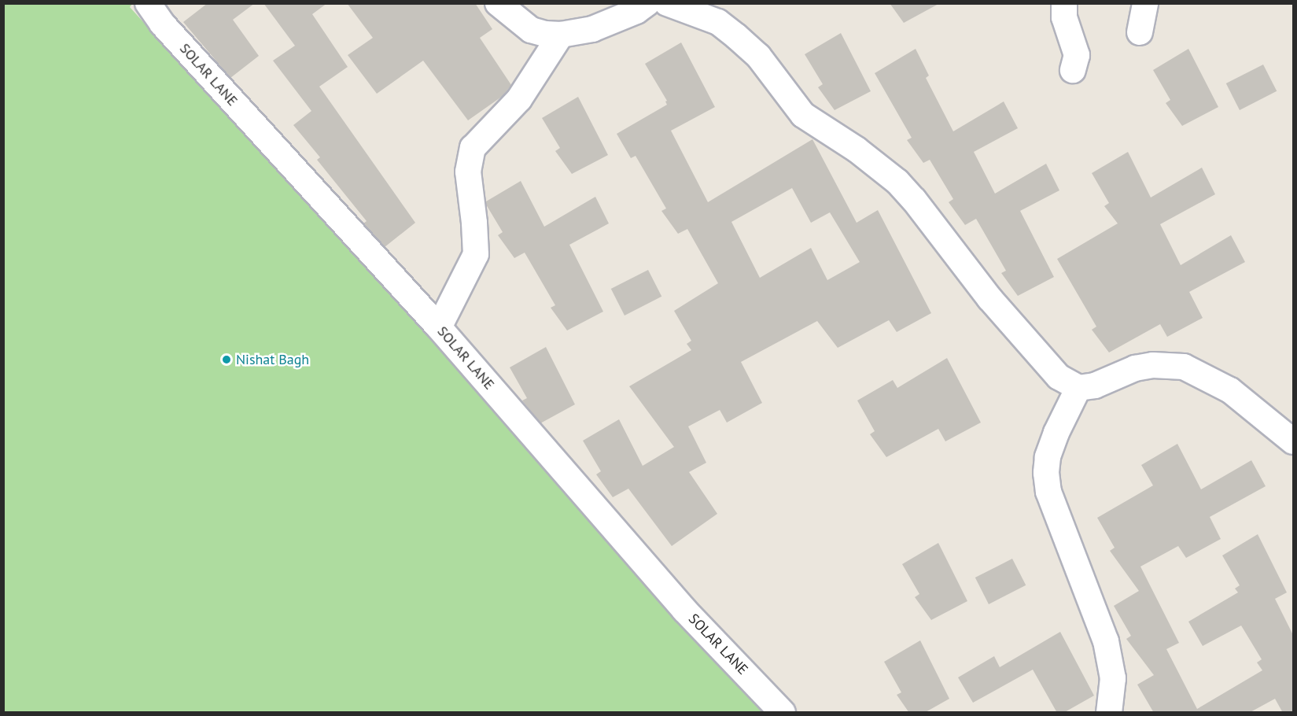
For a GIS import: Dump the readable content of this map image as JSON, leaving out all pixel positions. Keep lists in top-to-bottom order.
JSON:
{
  "streets": {
    "street": ["SOLAR LANE"]
  },
  "places": ["Nishat Bagh"]
}
